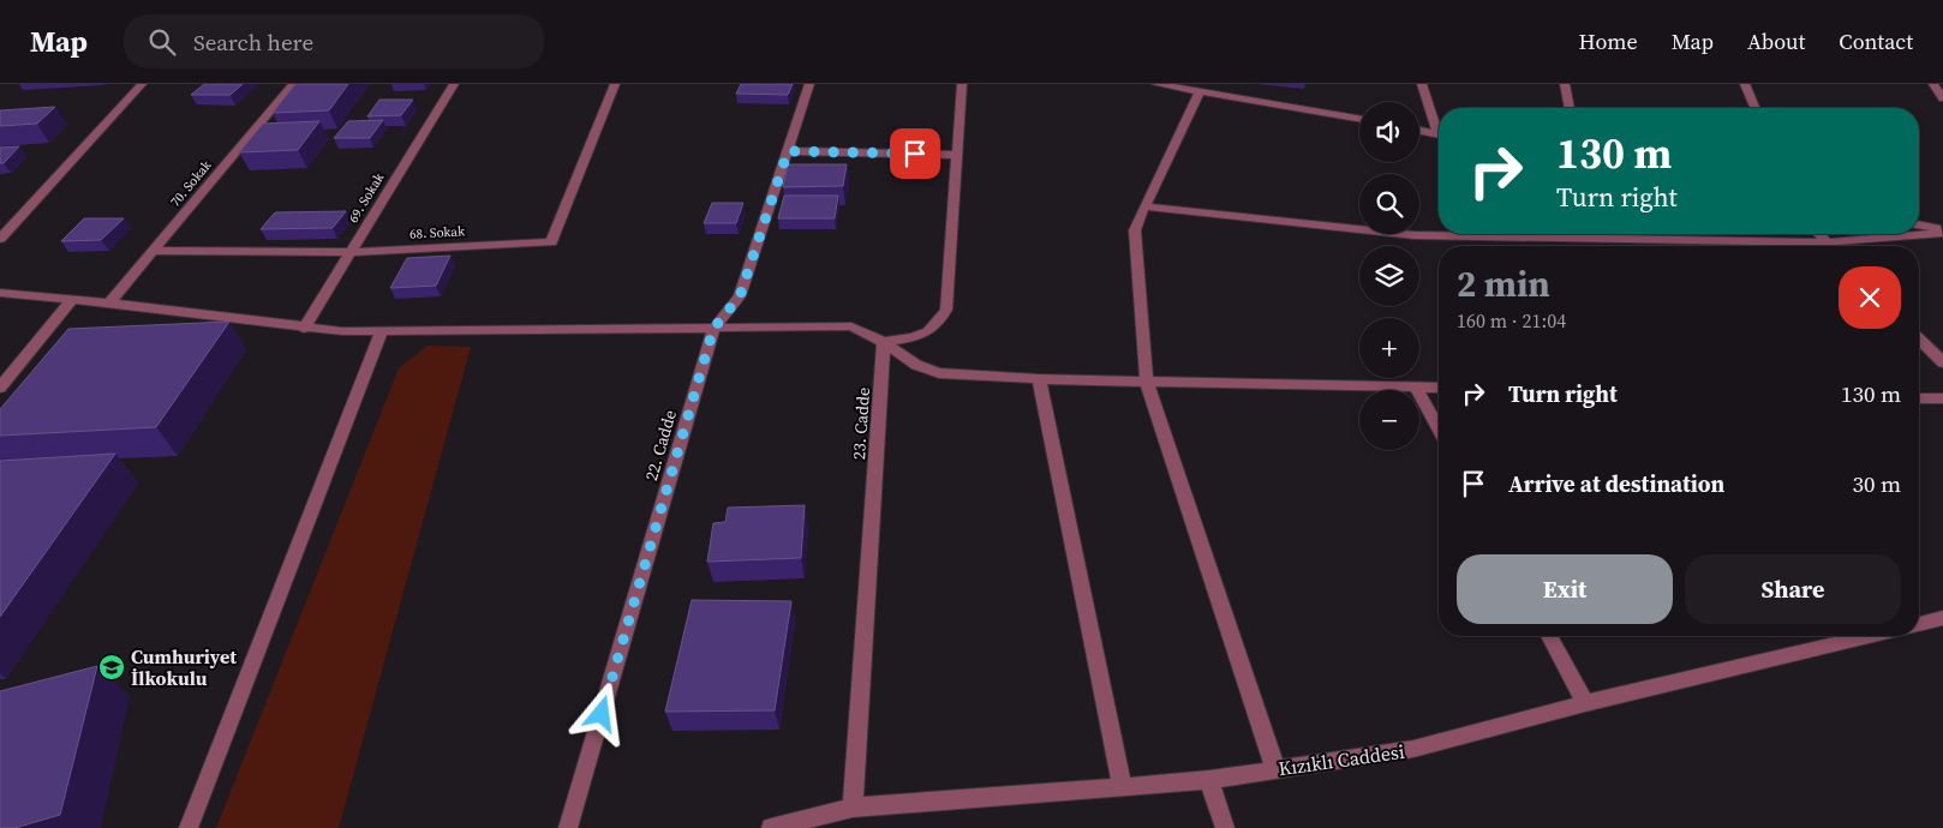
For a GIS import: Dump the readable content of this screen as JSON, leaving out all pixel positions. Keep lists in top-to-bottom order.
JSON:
{
  "streets": {
    "street": [
      "70. Sokak",
      "69. Sokak",
      "68. Sokak",
      "23. Cadde",
      "22. Cadde",
      "Kızıklı Caddesi"
    ]
  },
  "crossings": [
    ["70. Sokak", "68. Sokak"],
    ["69. Sokak", "68. Sokak"],
    ["23. Cadde", "Kızıklı Caddesi"]
  ],
  "places": {
    "school or university": ["Cumhuriyet İlkokulu"]
  },
  "page": {
    "header": "Map",
    "search": "Search here",
    "nav": [
      "Home",
      "Map",
      "About",
      "Contact"
    ],
    "map_buttons": ["+", "−"],
    "turn": ["130 m", "Turn right"],
    "heading": ["2 min", "160 m · 21:04"],
    "list": [
      {
        "name": "Turn right",
        "value": "130 m"
      },
      {
        "name": "Arrive at destination",
        "value": "30 m"
      }
    ],
    "buttons": ["Exit", "Share"]
  }
}
